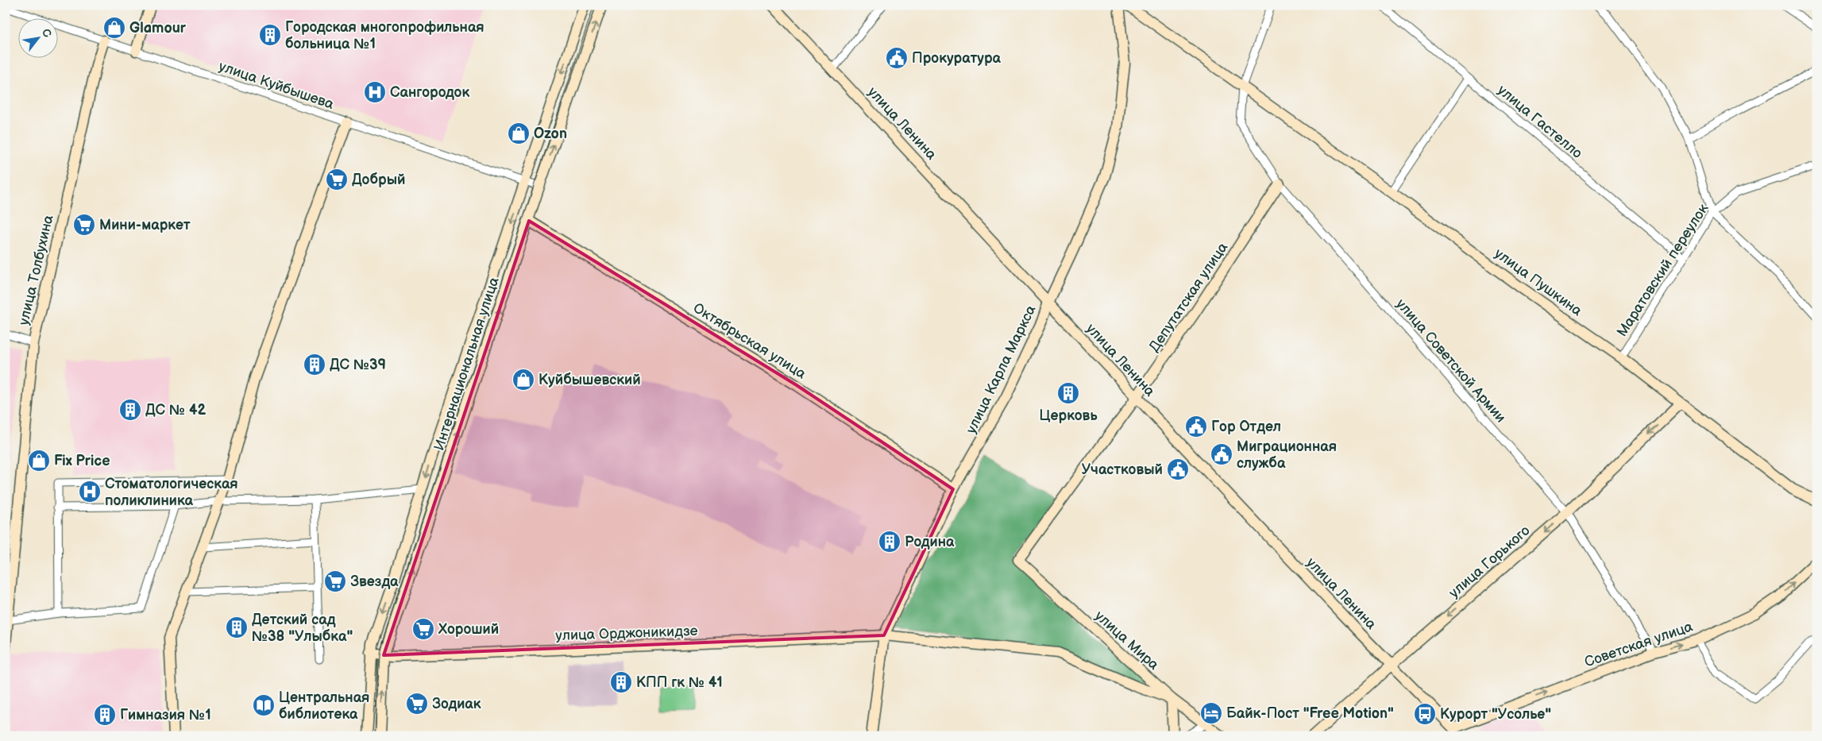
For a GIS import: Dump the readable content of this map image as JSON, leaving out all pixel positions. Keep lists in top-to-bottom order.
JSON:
{
  "streets": {
    "street": [
      "улица Куйбышева",
      "улица Гастелло",
      "улица Ленина",
      "улица Толбухина",
      "Маратовский переулок",
      "улица Пушкина",
      "Депутатская улица",
      "Октябрьская улица",
      "улица Советской Армии",
      "Интернациональная улица",
      "улица Карла Маркса",
      "улица Горького",
      "улица Орджоникидзе",
      "улица Мира",
      "Советская улица"
    ]
  },
  "crossings": [
    ["улица Куйбышева", "улица Толбухина"],
    ["улица Куйбышева", "Интернациональная улица"],
    ["улица Гастелло", "Маратовский переулок"],
    ["улица Ленина", "Депутатская улица"],
    ["улица Ленина", "улица Карла Маркса"],
    ["улица Ленина", "улица Горького"],
    ["улица Ленина", "Советская улица"],
    ["Маратовский переулок", "улица Пушкина"],
    ["улица Пушкина", "улица Советской Армии"],
    ["улица Пушкина", "улица Горького"],
    ["Депутатская улица", "улица Советской Армии"],
    ["Депутатская улица", "улица Мира"],
    ["Октябрьская улица", "Интернациональная улица"],
    ["Октябрьская улица", "улица Карла Маркса"],
    ["улица Советской Армии", "улица Горького"],
    ["улица Советской Армии", "Советская улица"],
    ["Интернациональная улица", "улица Орджоникидзе"],
    ["улица Карла Маркса", "улица Орджоникидзе"],
    ["улица Орджоникидзе", "улица Мира"]
  ],
  "one_way": ["улица Горького", "Советская улица"],
  "places": {
    "shop": [
      "Glamour",
      "Ozon",
      "Куйбышевский",
      "Fix Price"
    ],
    "building": [
      "Городская многопрофильная больница №1",
      "ДС №39",
      "Церковь",
      "ДС № 42",
      "Родина",
      "Детский сад №38 \"Улыбка\"",
      "КПП гк № 41",
      "Гимназия №1"
    ],
    "public building": [
      "Прокуратура",
      "Гор Отдел",
      "Миграционная служба",
      "Участковый"
    ],
    "hospital": ["Сангородок", "Стоматологическая поликлиника"],
    "supermarket": [
      "Добрый",
      "Мини-маркет",
      "Звезда",
      "Хороший",
      "Зодиак"
    ],
    "library": ["Центральная библиотека"],
    "hotel": ["Байк-Пост \"Free Motion\""],
    "bus stop": ["Курорт \"Усолье\""]
  },
  "north": "top right"
}
